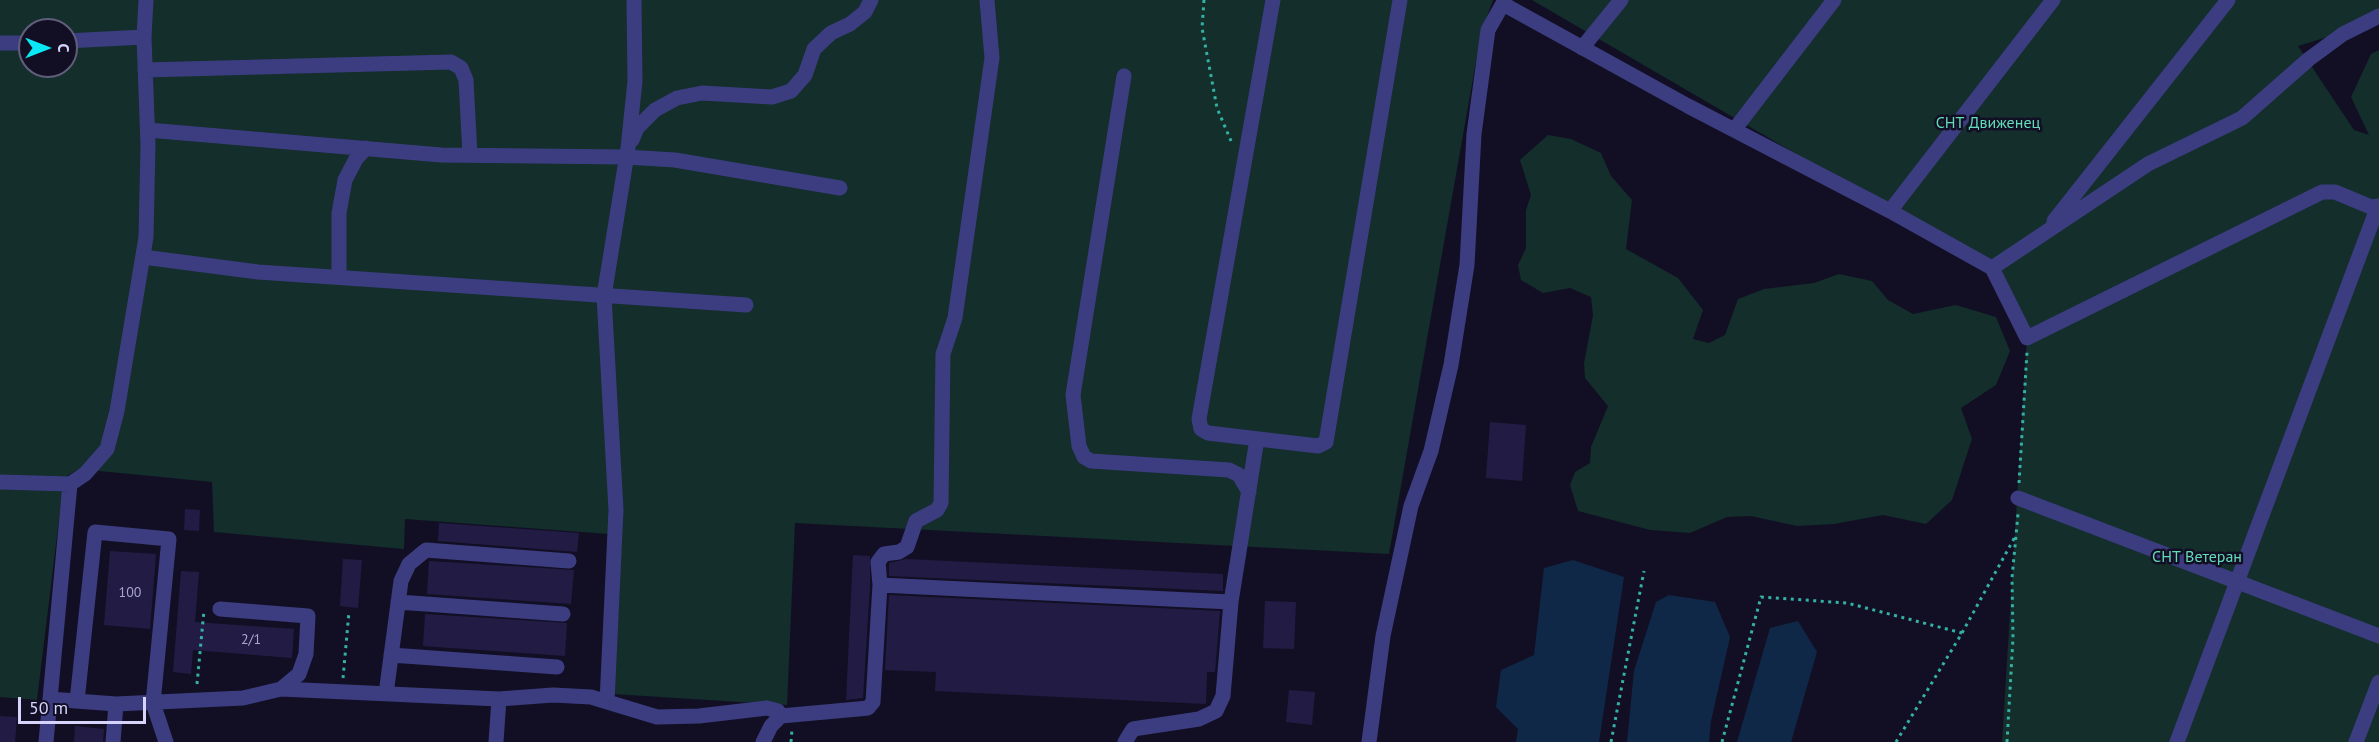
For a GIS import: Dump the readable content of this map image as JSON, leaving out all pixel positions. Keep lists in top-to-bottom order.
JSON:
{
  "parks": ["СНТ Движенец", "СНТ Ветеран"],
  "house_numbers": ["100", "2/1"],
  "scale_bar": "50 m",
  "north": "right"
}
